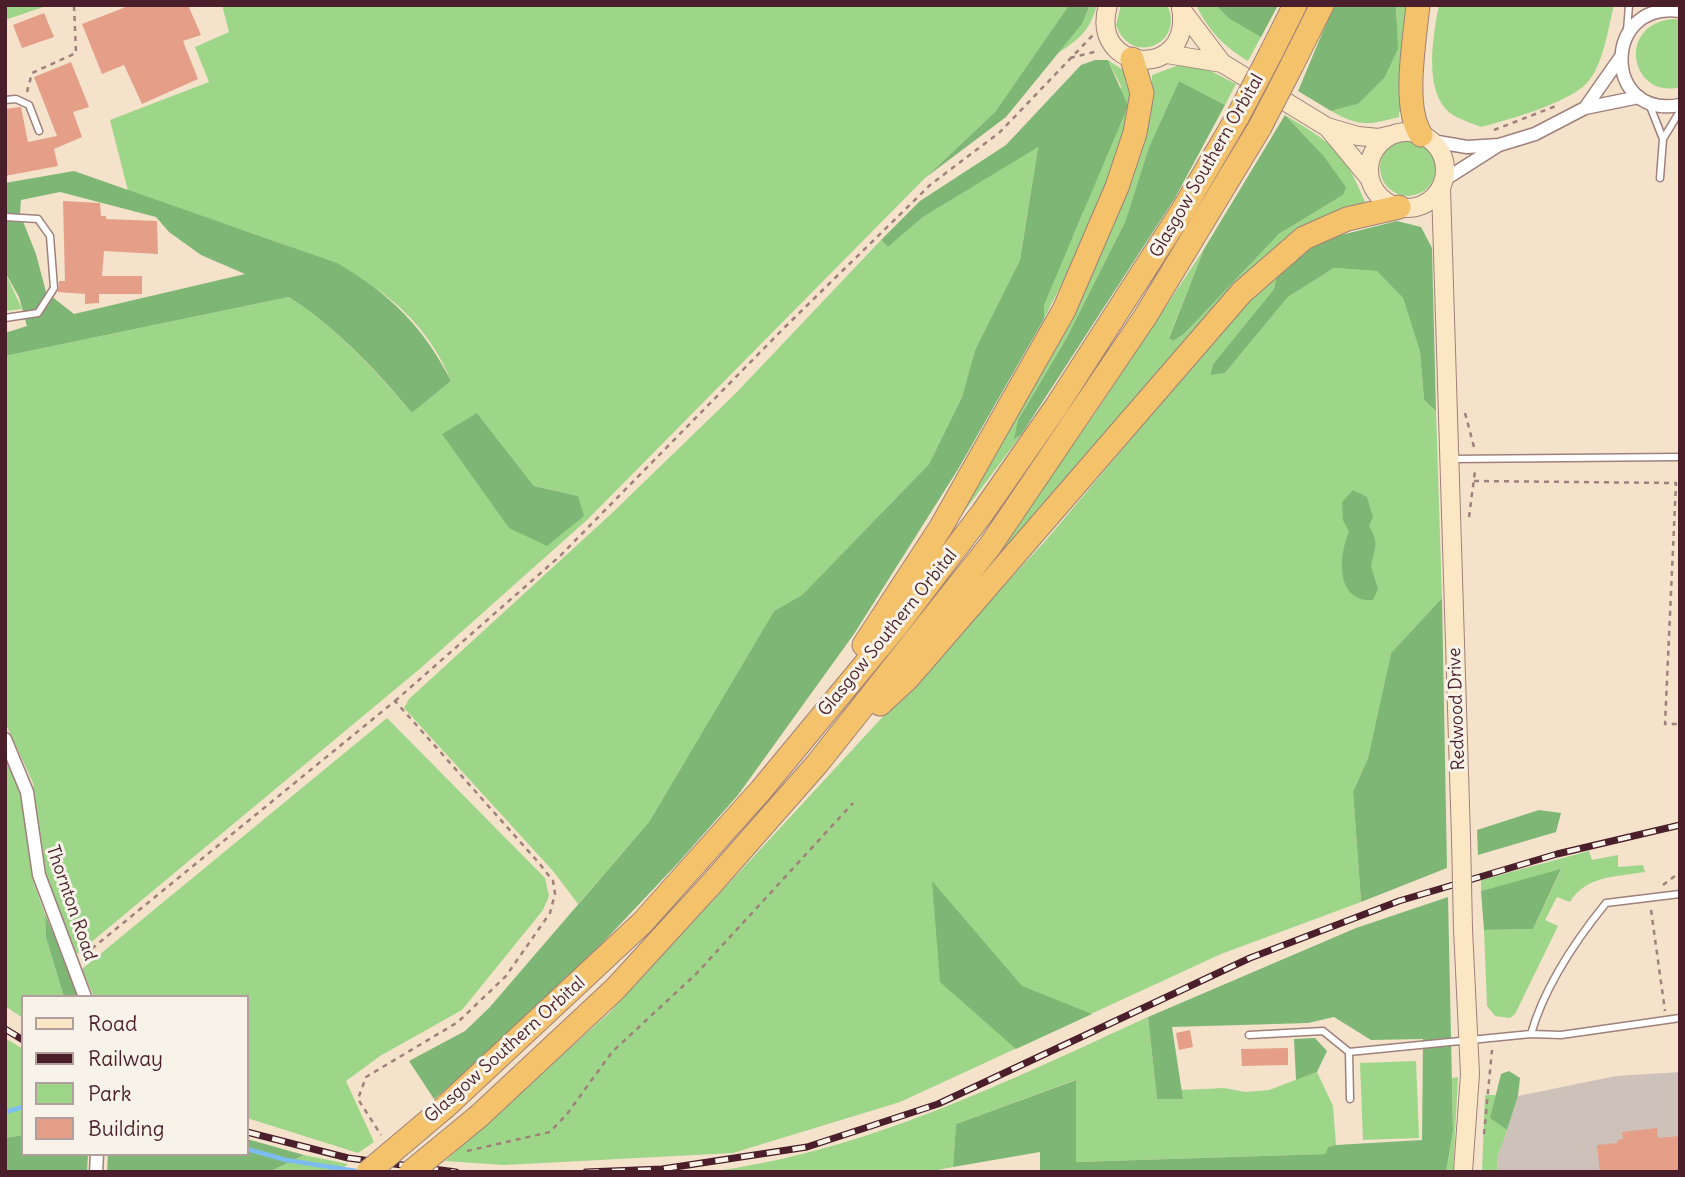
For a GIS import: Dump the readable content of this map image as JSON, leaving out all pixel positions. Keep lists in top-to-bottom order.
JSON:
{
  "streets": {
    "highway": ["Glasgow Southern Orbital"],
    "street": ["Redwood Drive", "Thornton Road"]
  },
  "legend": [
    "Road",
    "Railway",
    "Park",
    "Building"
  ]
}
